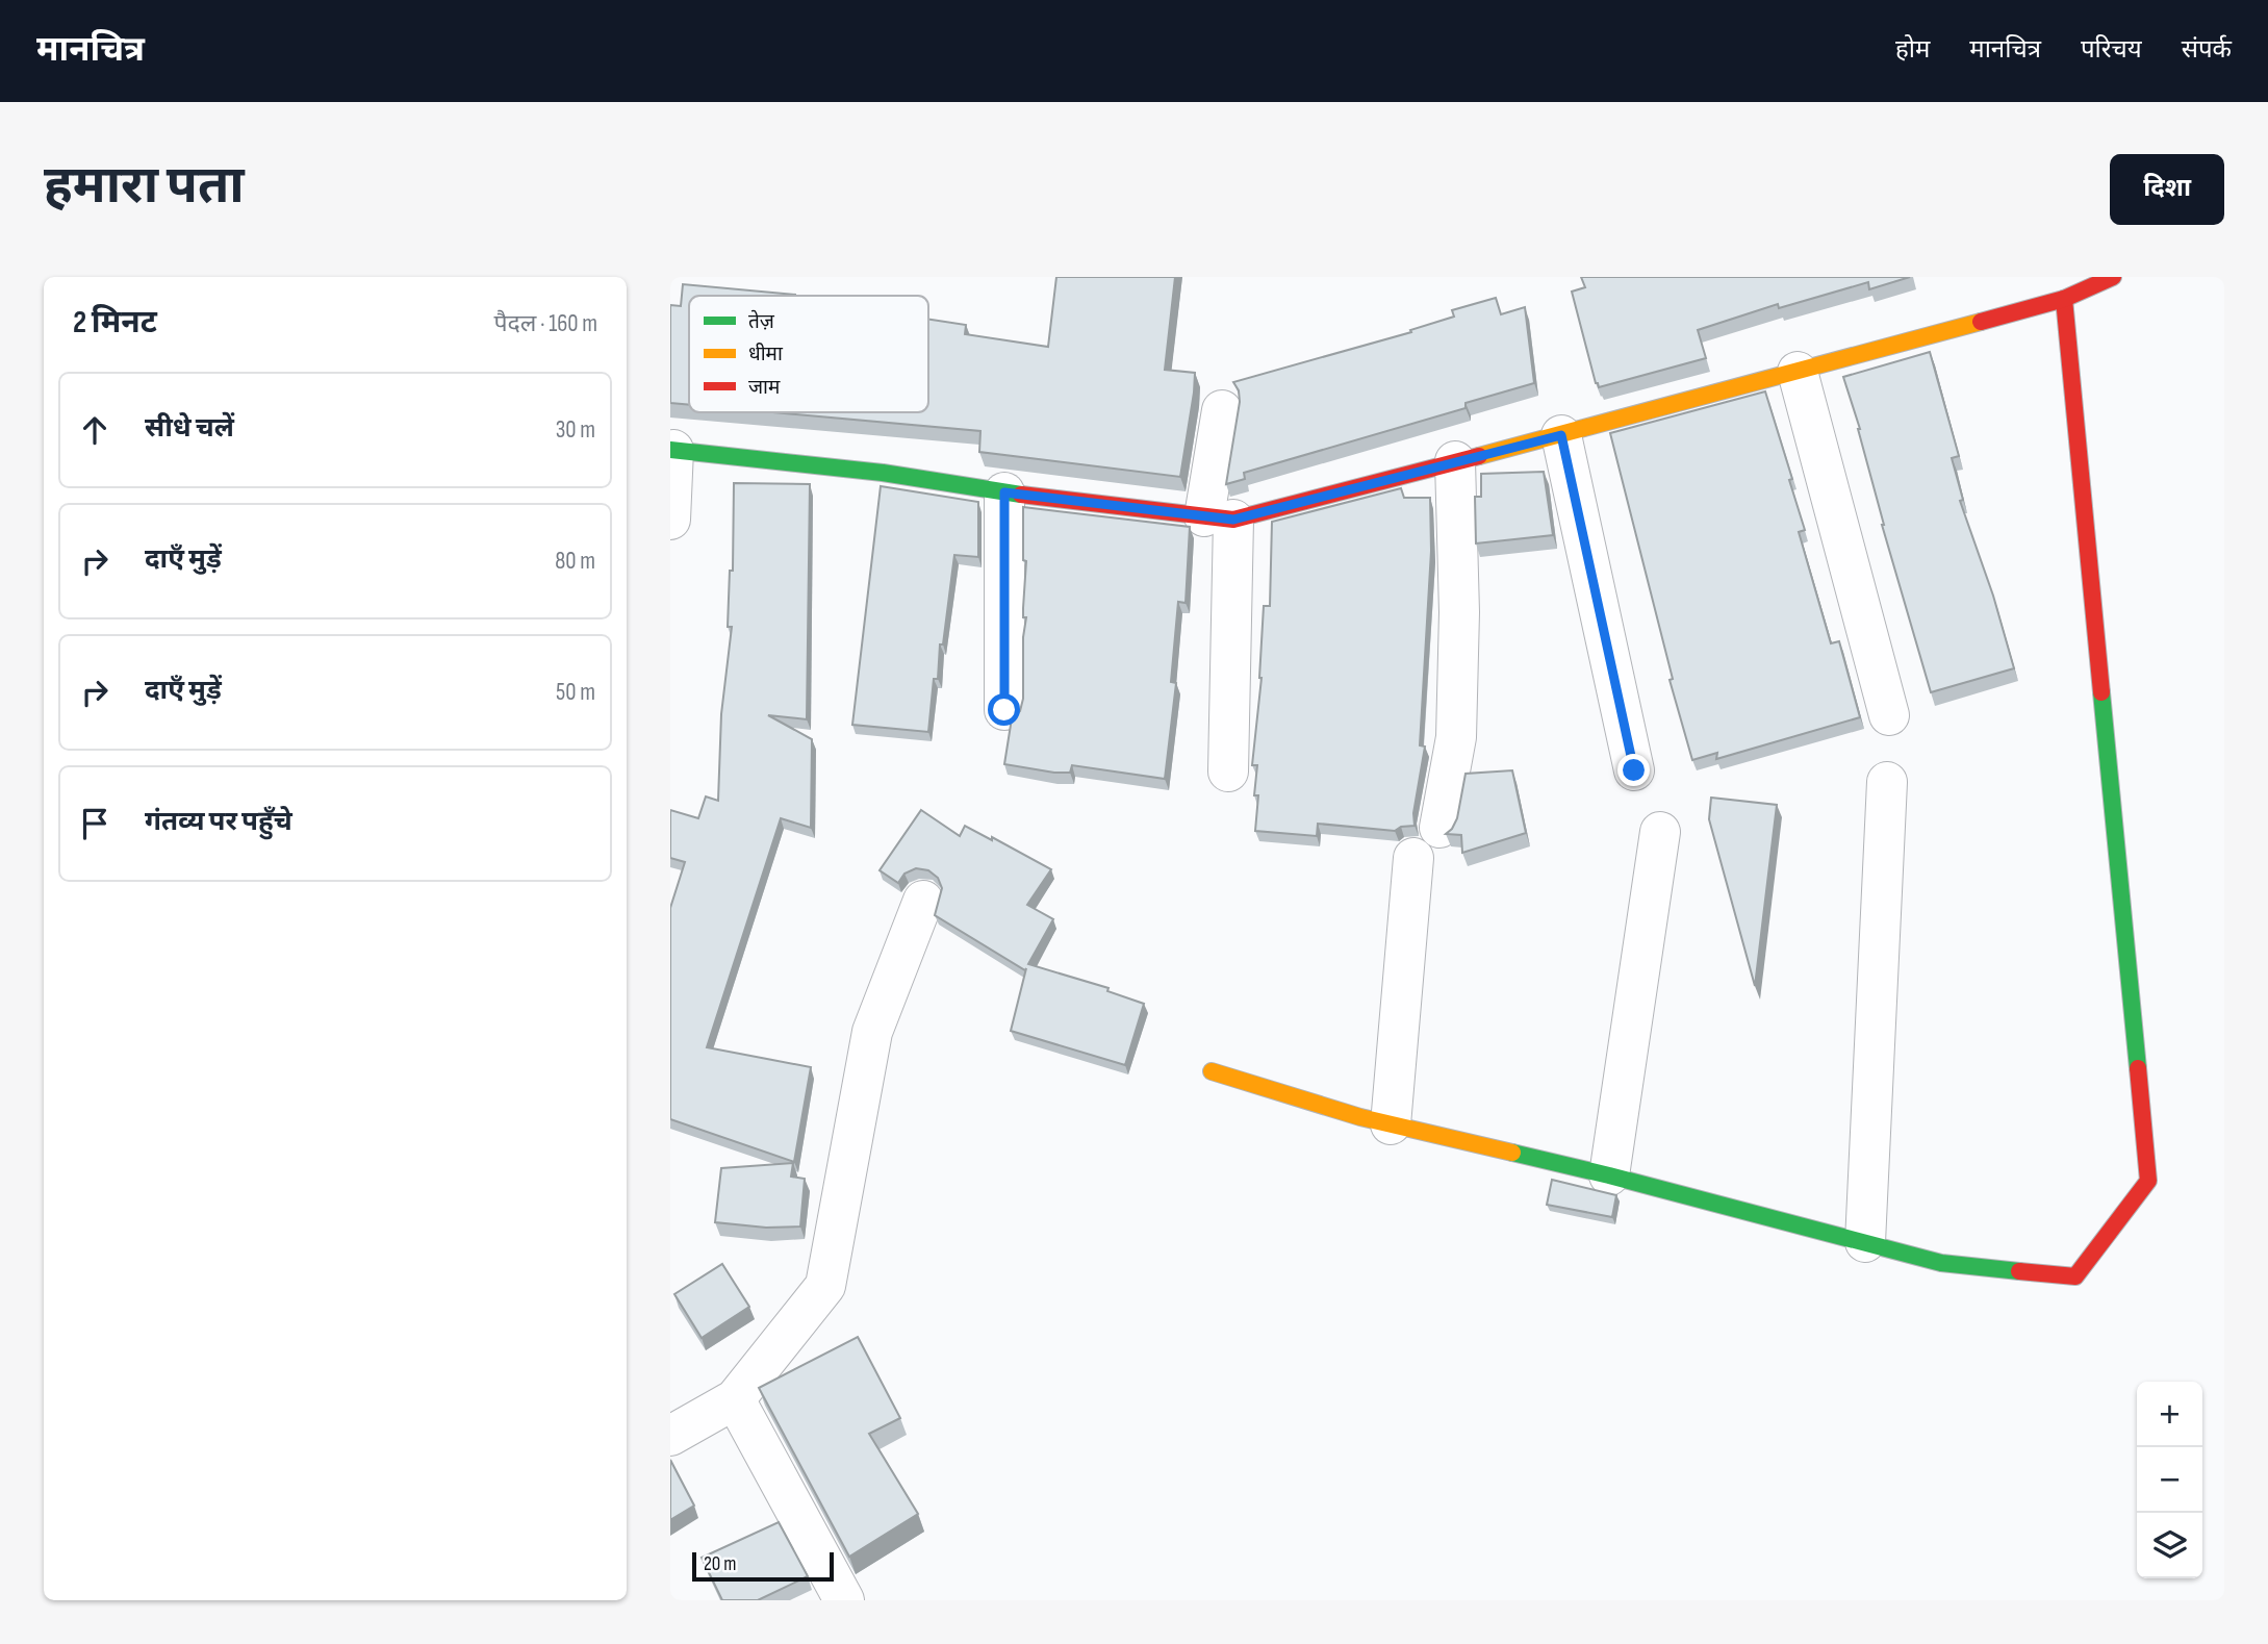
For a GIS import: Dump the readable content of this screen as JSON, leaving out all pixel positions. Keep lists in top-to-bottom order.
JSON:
{
  "legend": ["तेज़", "धीमा", "जाम"],
  "scale_bar": "20 m",
  "page": {
    "header": "मानचित्र",
    "nav": [
      "होम",
      "मानचित्र",
      "परिचय",
      "संपर्क"
    ],
    "buttons": "दिशा",
    "title": "हमारा पता",
    "heading": ["2 मिनट", "पैदल · 160 m"],
    "list": [
      ["सीधे चलें", "30 m"],
      ["दाएँ मुड़ें", "80 m"],
      ["दाएँ मुड़ें", "50 m"],
      "गंतव्य पर पहुँचे"
    ],
    "map_buttons": ["+", "−"],
    "scale": "20 m"
  }
}
